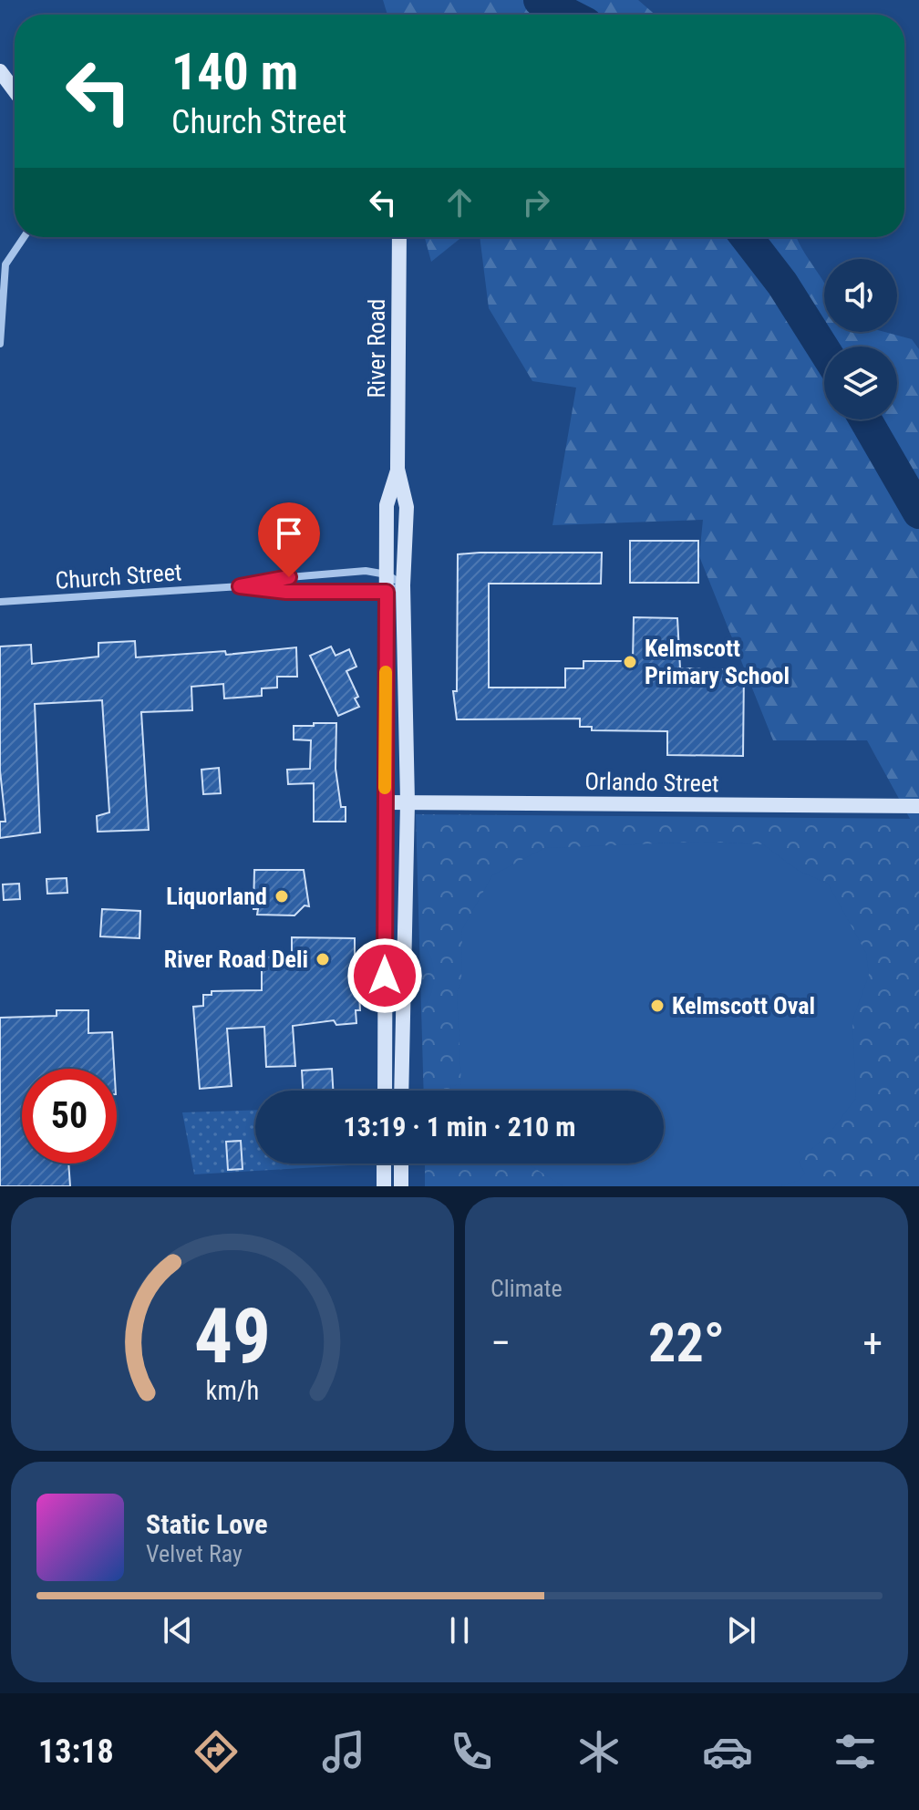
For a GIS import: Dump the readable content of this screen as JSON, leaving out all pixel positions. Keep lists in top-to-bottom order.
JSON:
{
  "streets": {
    "main road": ["River Road", "Orlando Street"],
    "street": ["Church Street"]
  },
  "crossings": [
    ["River Road", "Church Street"],
    ["River Road", "Orlando Street"]
  ],
  "places": [
    "Kelmscott Primary School",
    "Liquorland",
    "River Road Deli",
    "Kelmscott Oval"
  ],
  "page": {
    "turn": ["140 m", "Church Street"],
    "limit": "50",
    "trip": "13:19 · 1 min · 210 m",
    "tile": "Climate",
    "heat": ["−", "22°", "+"],
    "song": ["Static Love", "Velvet Ray"],
    "tabs": "13:18",
    "gauge": ["49", "km/h"]
  }
}
